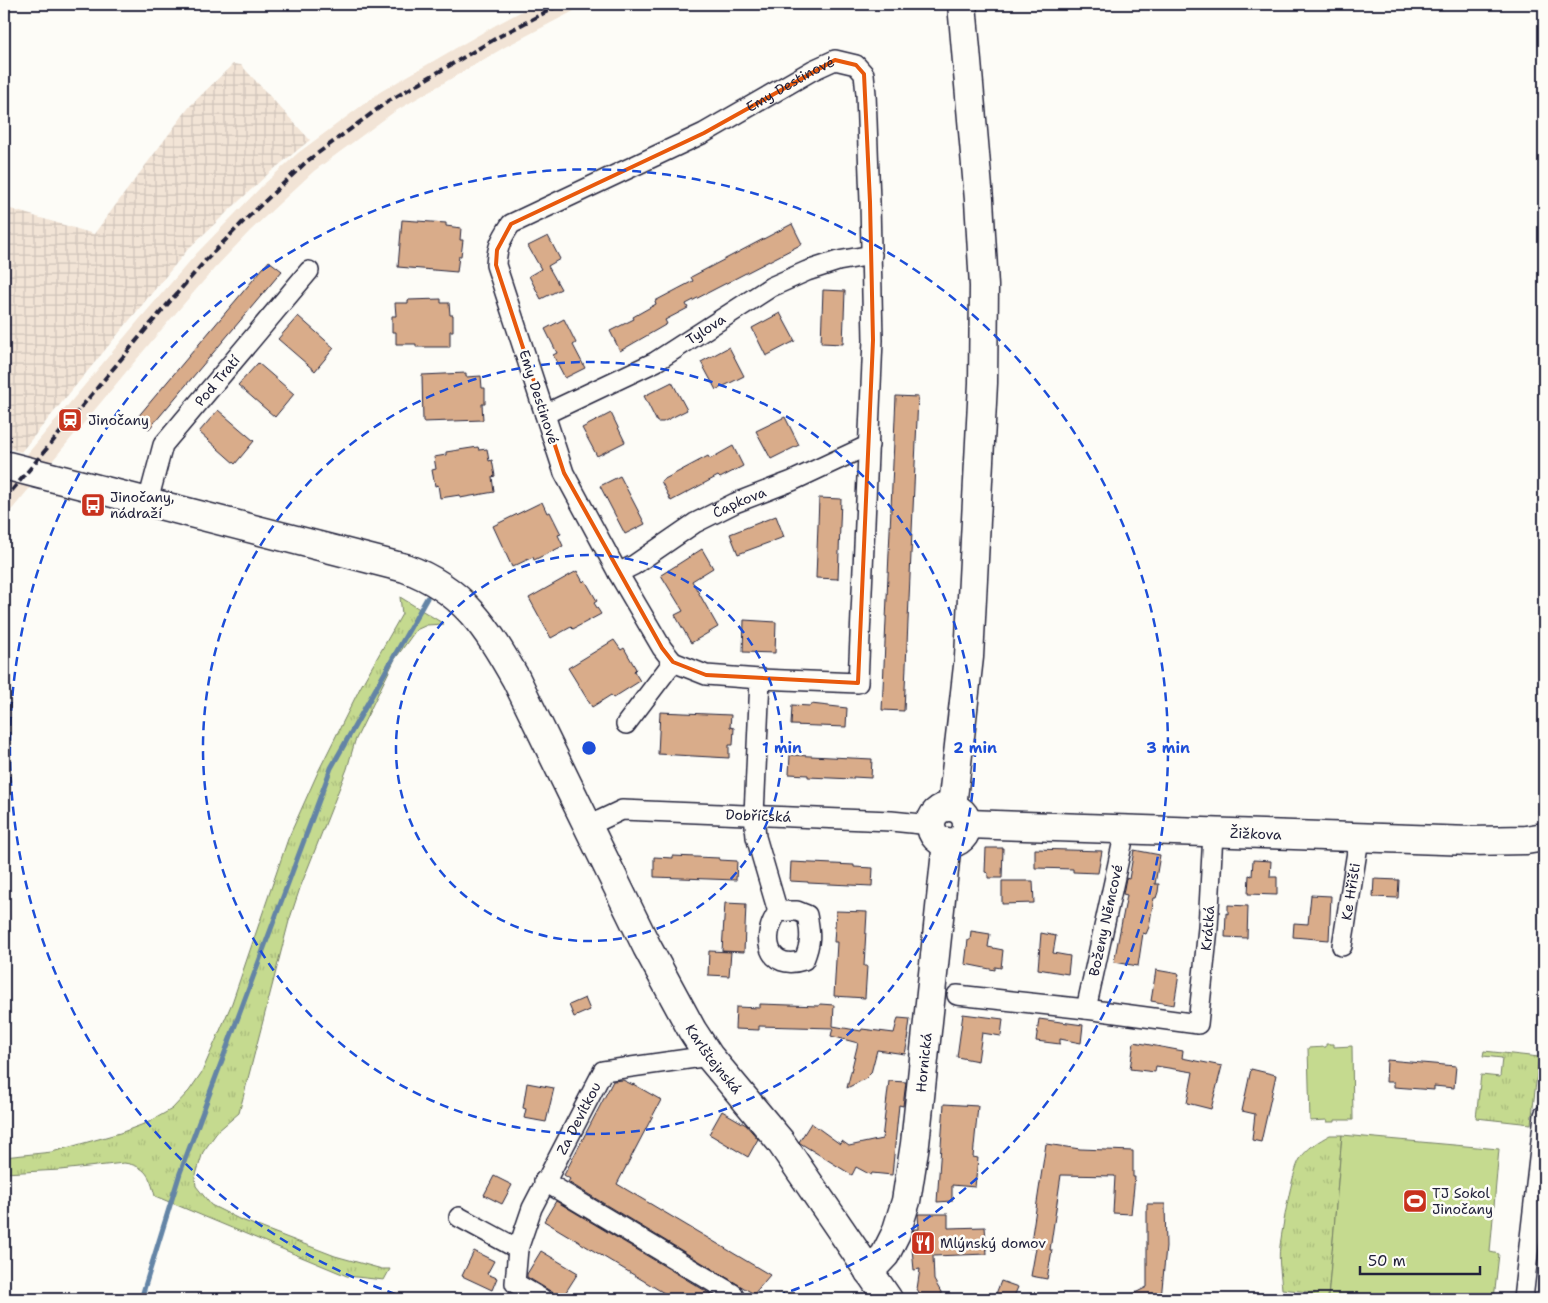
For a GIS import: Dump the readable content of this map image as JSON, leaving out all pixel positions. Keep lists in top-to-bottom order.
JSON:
{
  "streets": {
    "street": [
      "Emy Destinové",
      "Tylova",
      "Pod Tratí",
      "Čapkova",
      "Dobříčská",
      "Žižkova",
      "Ke Hřišti",
      "Boženy Němcové",
      "Krátká",
      "Karlštejnská",
      "Hornická",
      "Za Devítkou"
    ]
  },
  "crossings": [
    ["Emy Destinové", "Tylova"],
    ["Emy Destinové", "Čapkova"],
    ["Pod Tratí", "Karlštejnská"],
    ["Dobříčská", "Karlštejnská"],
    ["Dobříčská", "Hornická"],
    ["Žižkova", "Ke Hřišti"],
    ["Žižkova", "Boženy Němcové"],
    ["Žižkova", "Krátká"],
    ["Boženy Němcové", "Krátká"],
    ["Karlštejnská", "Hornická"],
    ["Karlštejnská", "Za Devítkou"]
  ],
  "places": {
    "station": ["Jinočany"],
    "bus stop": ["Jinočany, nádraží"],
    "sports": ["TJ Sokol Jinočany"],
    "restaurant": ["Mlýnský domov"]
  },
  "scale_bar": "50 m",
  "rings": ["1 min", "2 min", "3 min"]
}
